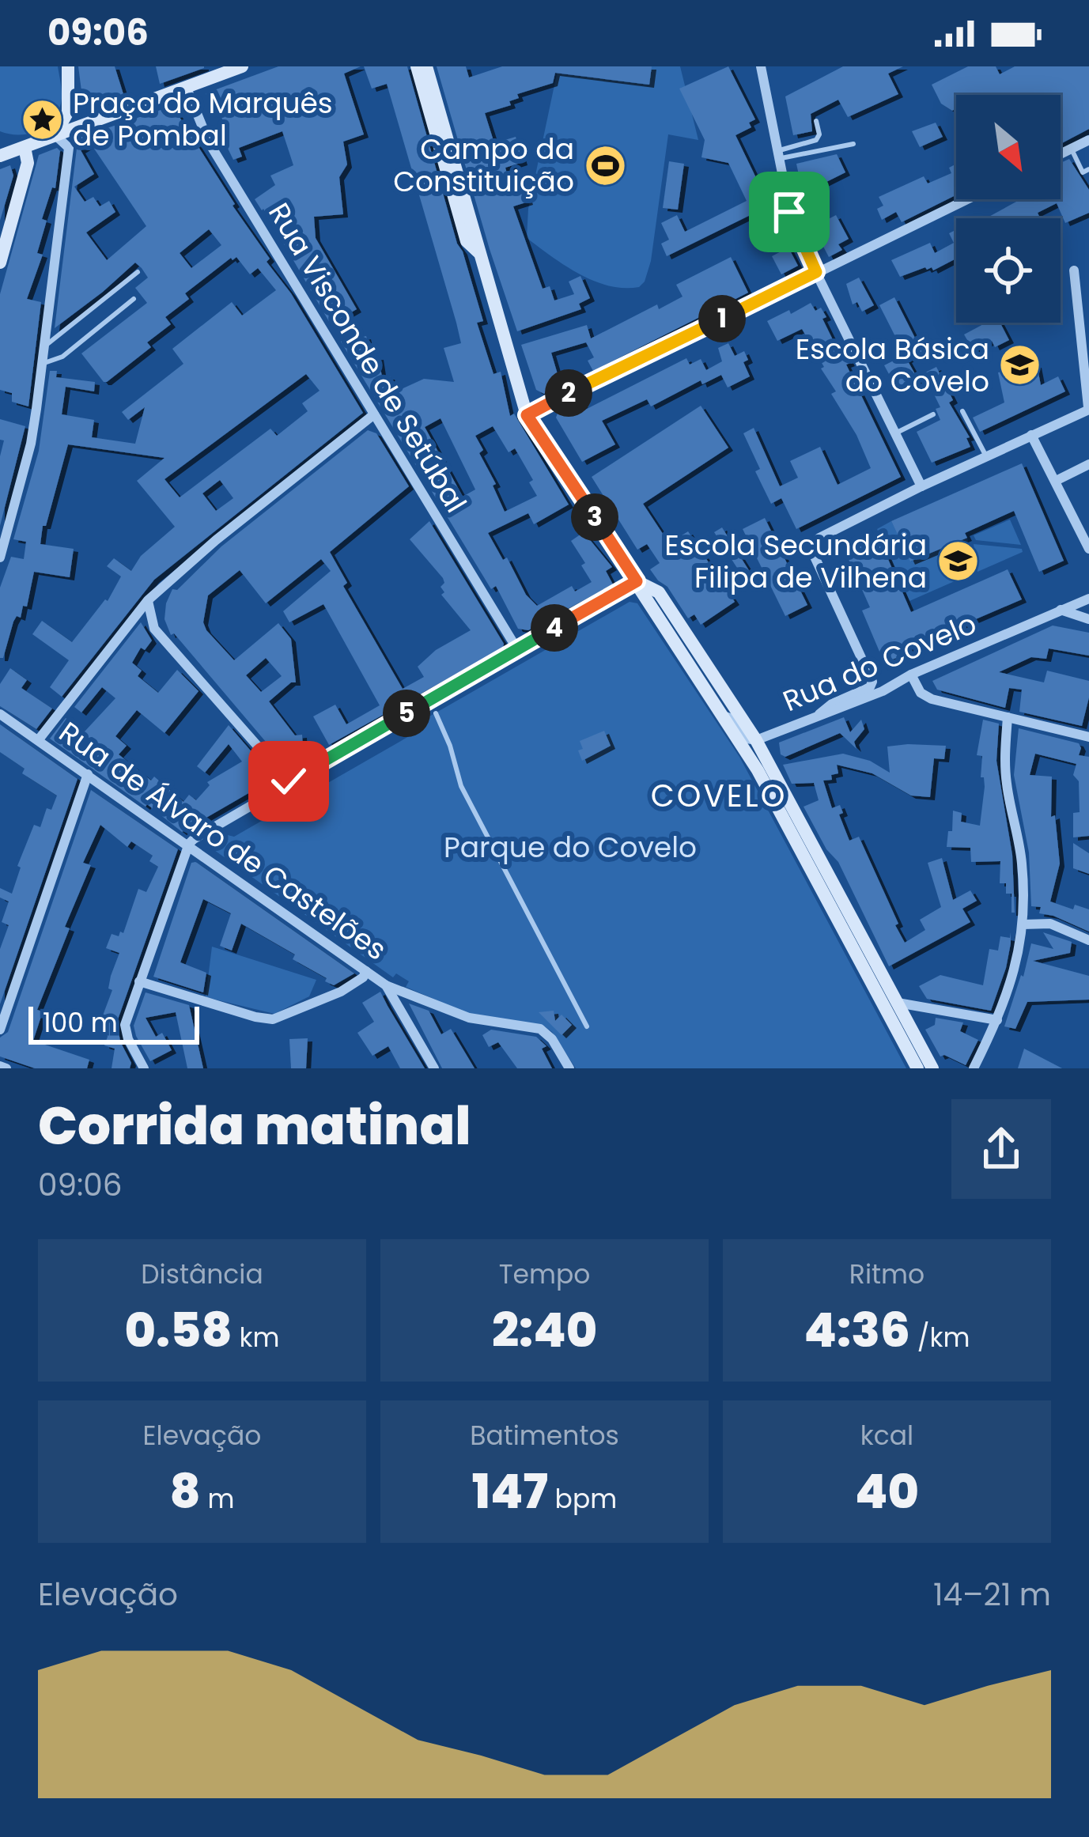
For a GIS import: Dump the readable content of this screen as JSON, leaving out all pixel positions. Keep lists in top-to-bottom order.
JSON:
{
  "streets": {
    "street": ["Rua Visconde de Setúbal", "Rua do Covelo", "Rua de Álvaro de Castelões"]
  },
  "districts": ["COVELO"],
  "parks": ["Parque do Covelo"],
  "places": {
    "place": ["Praça do Marquês de Pombal"],
    "sports": ["Campo da Constituição"],
    "school or university": ["Escola Básica do Covelo", "Escola Secundária Filipa de Vilhena"]
  },
  "scale_bar": "100 m",
  "north": "bottom right",
  "page": {
    "status": "09:06",
    "pins": [
      "1",
      "2",
      "3",
      "4",
      "5"
    ],
    "scale": "100 m",
    "heading": ["Corrida matinal", "09:06"],
    "stats": [
      ["Distância", "0.58 km"],
      ["Tempo", "2:40"],
      ["Ritmo", "4:36 /km"],
      ["Elevação", "8 m"],
      ["Batimentos", "147 bpm"],
      ["kcal", "40"]
    ],
    "chart": ["Elevação", "14–21 m"]
  }
}
